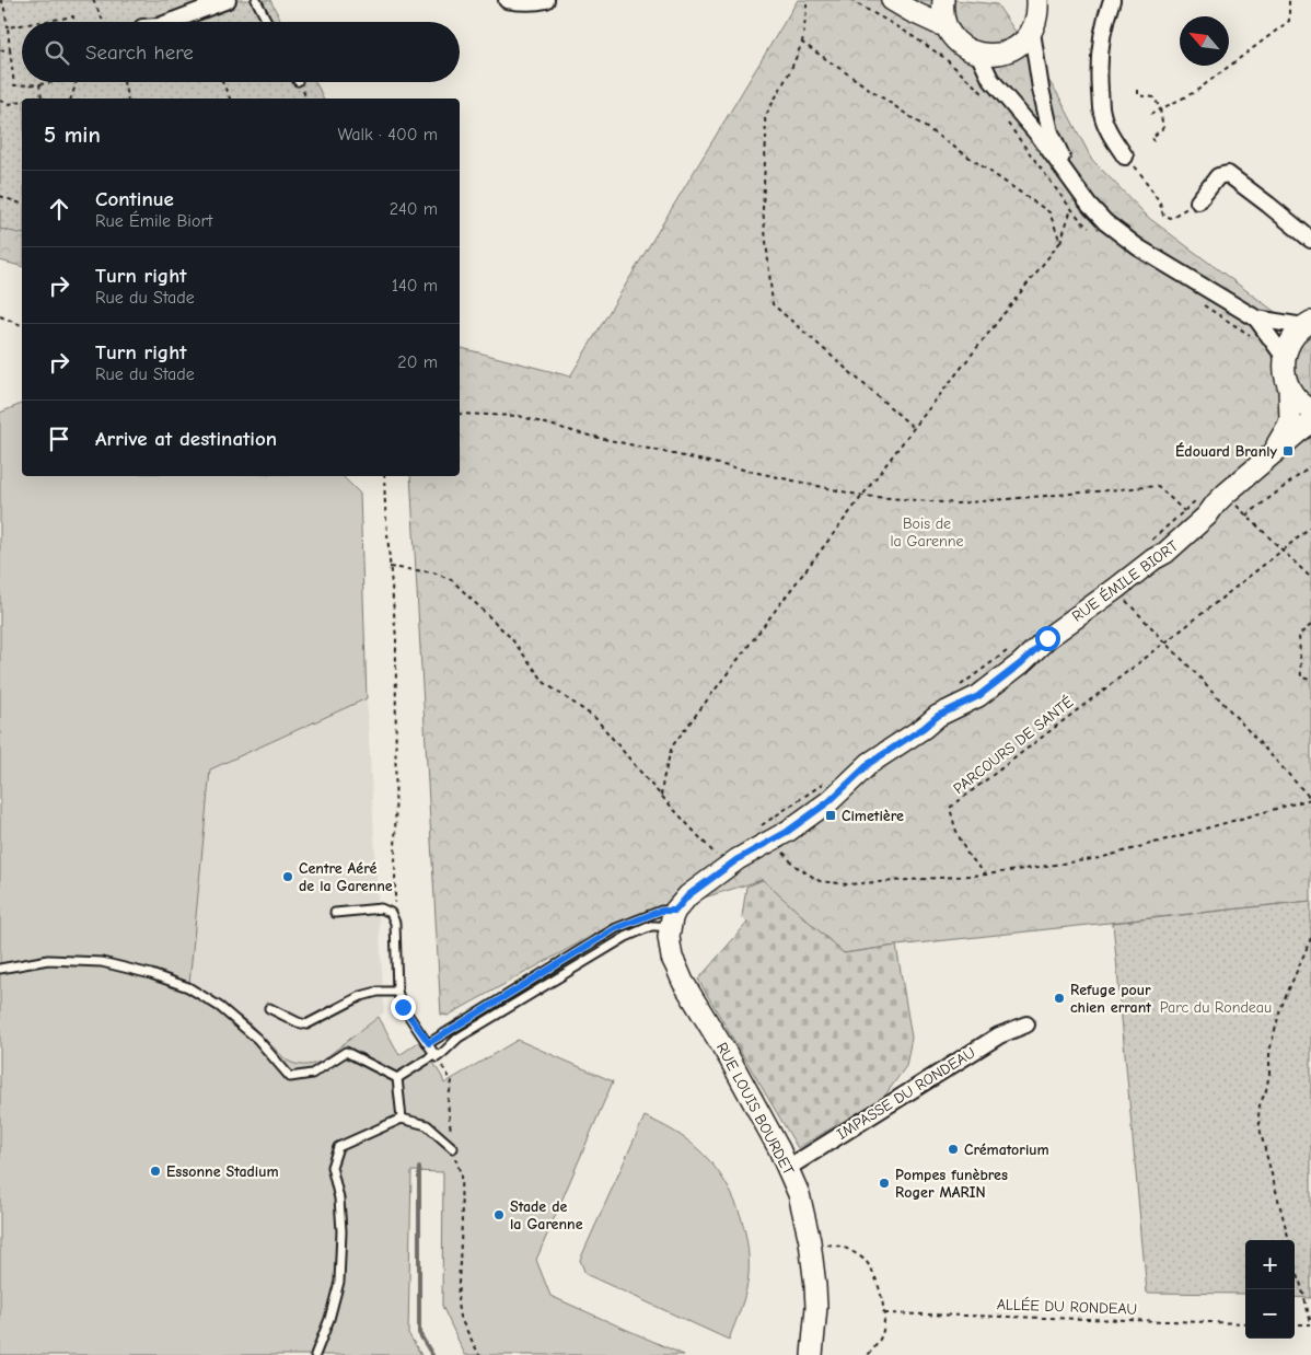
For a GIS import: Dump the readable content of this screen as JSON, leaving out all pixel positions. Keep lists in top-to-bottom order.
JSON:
{
  "streets": {
    "street": ["RUE ÉMILE BIORT", "IMPASSE DU RONDEAU", "RUE LOUIS BOURDET"],
    "path": ["PARCOURS DE SANTÉ", "ALLÉE DU RONDEAU"]
  },
  "crossings": [
    ["RUE ÉMILE BIORT", "RUE LOUIS BOURDET"],
    ["IMPASSE DU RONDEAU", "RUE LOUIS BOURDET"]
  ],
  "parks": ["Bois de la Garenne", "Parc du Rondeau"],
  "places": {
    "transit": ["Édouard Branly", "Cimetière"],
    "other": [
      "Centre Aéré de la Garenne",
      "Refuge pour chien errant",
      "Crématorium",
      "Essonne Stadium",
      "Pompes funèbres Roger MARIN",
      "Stade de la Garenne"
    ]
  },
  "north": "top left",
  "page": {
    "search": "Search here",
    "heading": ["5 min", "Walk · 400 m"],
    "list": [
      ["Continue", "Rue Émile Biort", "240 m"],
      ["Turn right", "Rue du Stade", "140 m"],
      ["Turn right", "Rue du Stade", "20 m"],
      "Arrive at destination"
    ],
    "map_buttons": ["+", "−"]
  }
}
